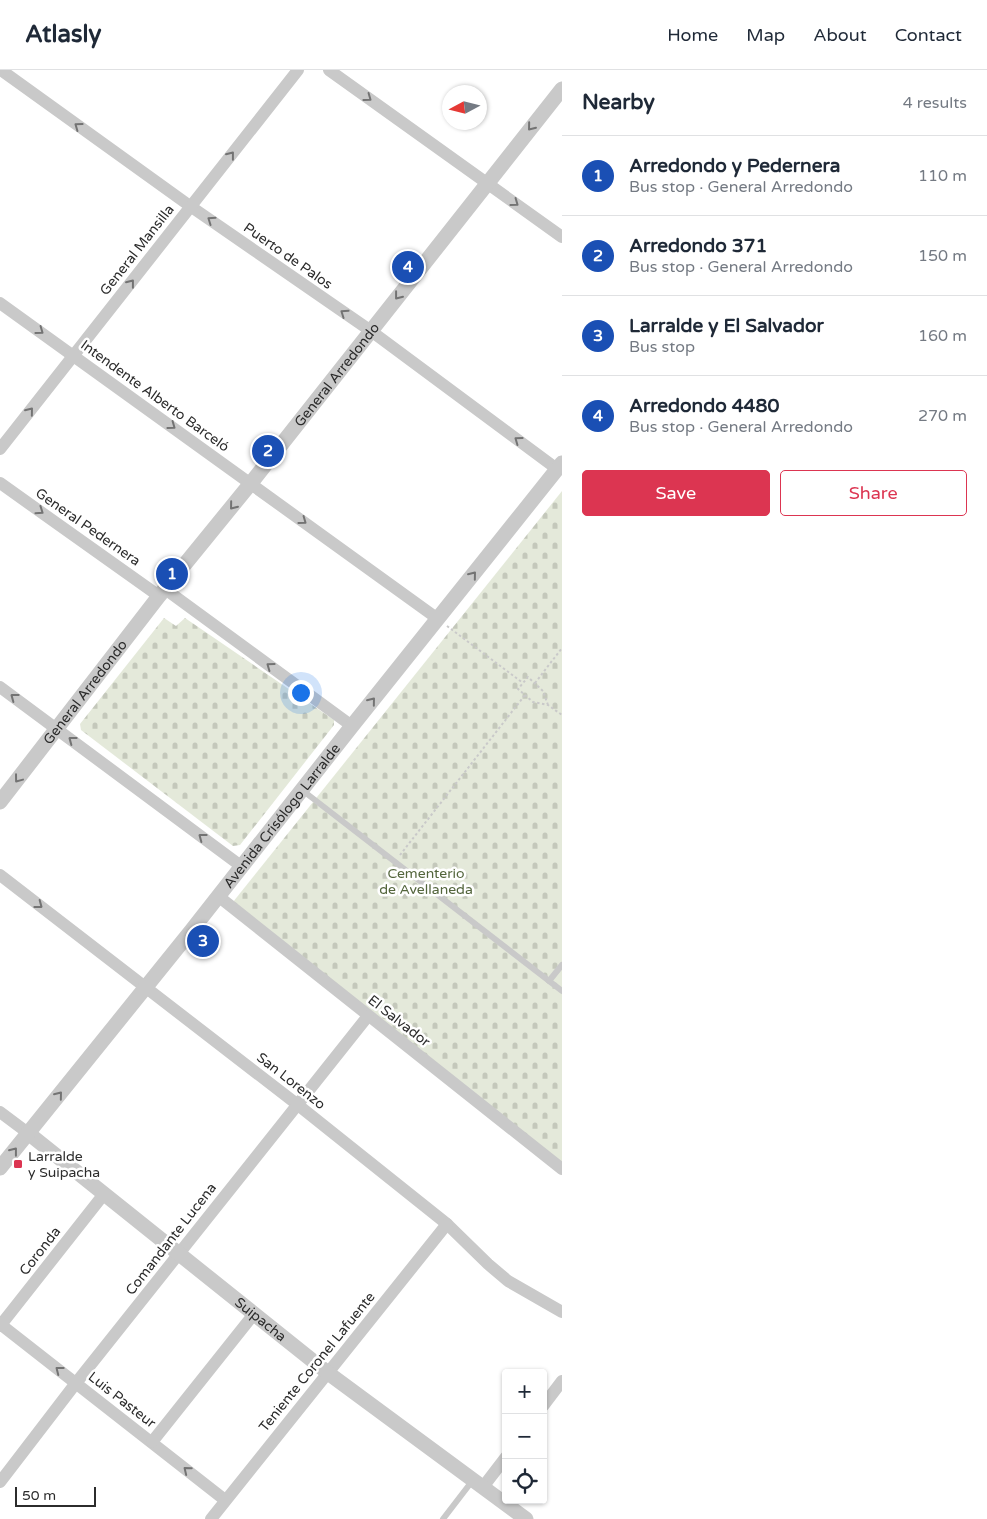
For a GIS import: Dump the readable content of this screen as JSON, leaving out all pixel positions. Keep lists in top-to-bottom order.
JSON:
{
  "streets": {
    "street": [
      "General Mansilla",
      "Puerto de Palos",
      "General Arredondo",
      "Intendente Alberto Barceló",
      "General Pedernera",
      "Avenida Crisólogo Larralde",
      "El Salvador",
      "San Lorenzo",
      "Comandante Lucena",
      "Coronda",
      "Suipacha",
      "Teniente Coronel Lafuente",
      "Luis Pasteur"
    ]
  },
  "crossings": [
    ["General Mansilla", "Puerto de Palos"],
    ["General Mansilla", "Intendente Alberto Barceló"],
    ["Puerto de Palos", "General Arredondo"],
    ["Puerto de Palos", "Avenida Crisólogo Larralde"],
    ["General Arredondo", "Intendente Alberto Barceló"],
    ["General Arredondo", "General Pedernera"],
    ["Intendente Alberto Barceló", "Avenida Crisólogo Larralde"],
    ["General Pedernera", "Avenida Crisólogo Larralde"],
    ["Avenida Crisólogo Larralde", "El Salvador"],
    ["Avenida Crisólogo Larralde", "San Lorenzo"],
    ["Avenida Crisólogo Larralde", "Suipacha"],
    ["El Salvador", "Comandante Lucena"],
    ["San Lorenzo", "Comandante Lucena"],
    ["San Lorenzo", "Teniente Coronel Lafuente"],
    ["Comandante Lucena", "Suipacha"],
    ["Comandante Lucena", "Luis Pasteur"],
    ["Coronda", "Suipacha"],
    ["Coronda", "Luis Pasteur"],
    ["Suipacha", "Teniente Coronel Lafuente"],
    ["Teniente Coronel Lafuente", "Luis Pasteur"]
  ],
  "one_way": [
    "General Mansilla",
    "Puerto de Palos",
    "General Arredondo",
    "Intendente Alberto Barceló",
    "Avenida Crisólogo Larralde",
    "Luis Pasteur"
  ],
  "parks": ["Cementerio de Avellaneda"],
  "places": {
    "transit": ["Larralde y Suipacha"]
  },
  "scale_bar": "50 m",
  "north": "left",
  "page": {
    "header": "Atlasly",
    "nav": [
      "Home",
      "Map",
      "About",
      "Contact"
    ],
    "heading": ["Nearby", "4 results"],
    "list": [
      {
        "mark": "1",
        "name": "Arredondo y Pedernera",
        "note": "Bus stop · General Arredondo",
        "value": "110 m"
      },
      {
        "mark": "2",
        "name": "Arredondo 371",
        "note": "Bus stop · General Arredondo",
        "value": "150 m"
      },
      {
        "mark": "3",
        "name": "Larralde y El Salvador",
        "note": "Bus stop",
        "value": "160 m"
      },
      {
        "mark": "4",
        "name": "Arredondo 4480",
        "note": "Bus stop · General Arredondo",
        "value": "270 m"
      }
    ],
    "pins": [
      "4",
      "2",
      "1",
      "3"
    ],
    "buttons": ["Save", "Share"],
    "map_buttons": ["+", "−"],
    "scale": "50 m"
  }
}
